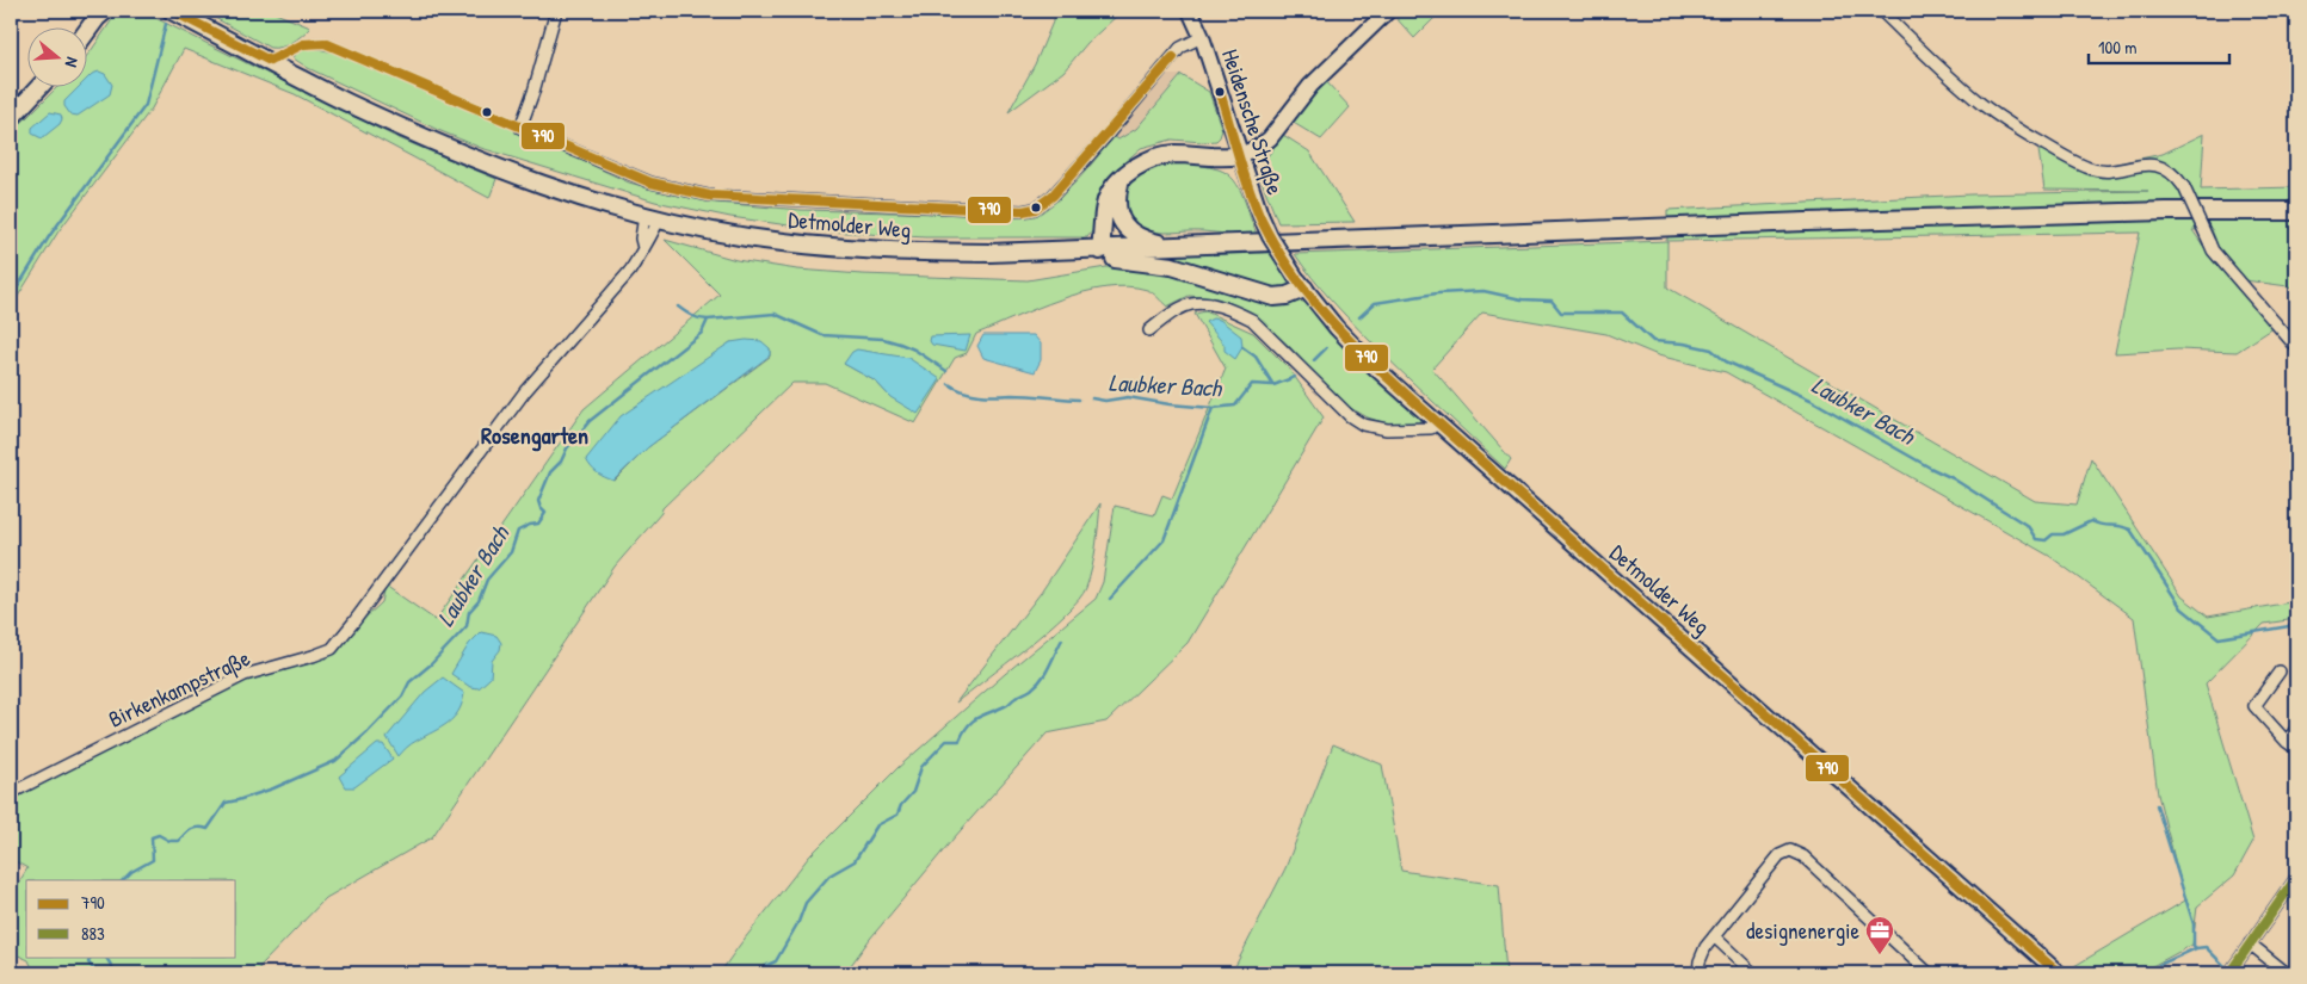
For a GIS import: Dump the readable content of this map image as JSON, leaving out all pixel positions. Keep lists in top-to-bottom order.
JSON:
{
  "streets": {
    "main road": ["Detmolder Weg"],
    "street": ["Heidensche Straße", "Birkenkampstraße"]
  },
  "crossings": [
    ["Heidensche Straße", "Detmolder Weg"],
    ["Detmolder Weg", "Birkenkampstraße"]
  ],
  "districts": ["Rosengarten"],
  "water": ["Laubker Bach"],
  "places": {
    "office": ["designenergie"]
  },
  "lines": ["transit line 790", "transit line 883"],
  "legend": ["790", "883"],
  "scale_bar": "100 m",
  "north": "right"
}
